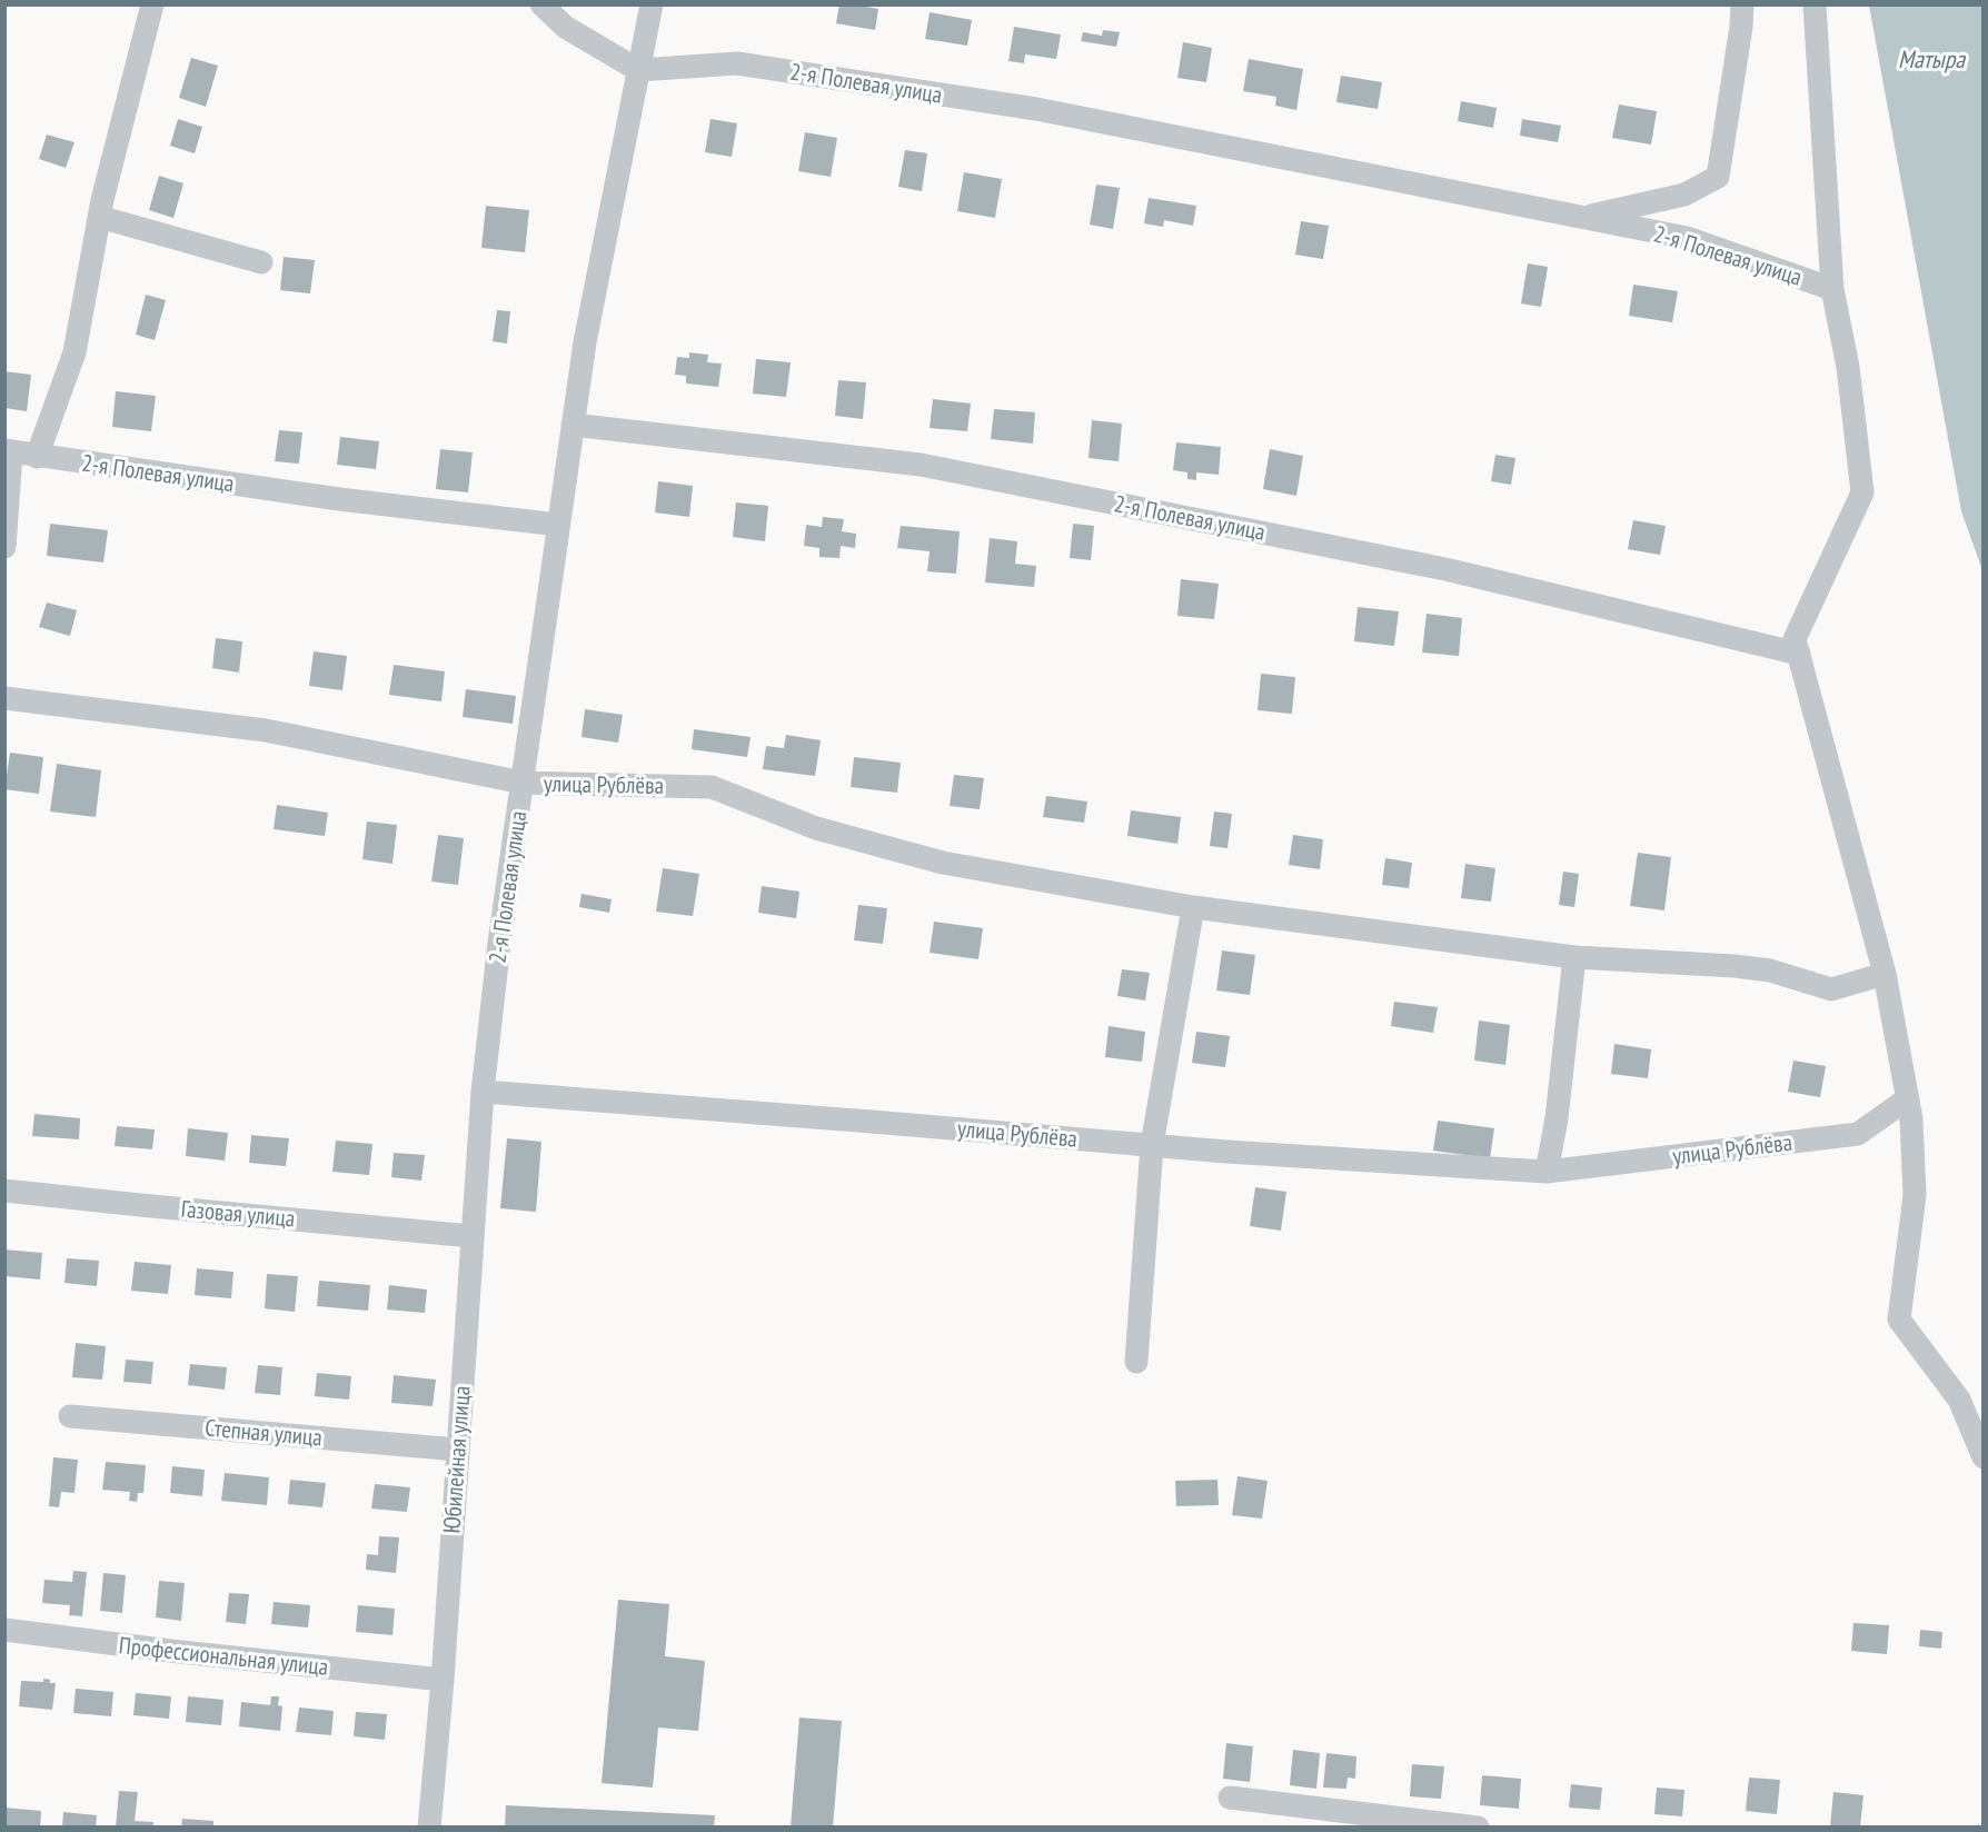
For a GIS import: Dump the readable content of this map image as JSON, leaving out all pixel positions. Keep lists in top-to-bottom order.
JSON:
{
  "streets": {
    "street": [
      "2-я Полевая улица",
      "улица Рублёва",
      "Газовая улица",
      "Степная улица",
      "Юбилейная улица",
      "Профессиональная улица"
    ]
  },
  "crossings": [
    ["2-я Полевая улица", "улица Рублёва"],
    ["2-я Полевая улица", "Юбилейная улица"],
    ["улица Рублёва", "Юбилейная улица"],
    ["Газовая улица", "Юбилейная улица"],
    ["Степная улица", "Юбилейная улица"],
    ["Юбилейная улица", "Профессиональная улица"]
  ],
  "water": ["Матыра"]
}
